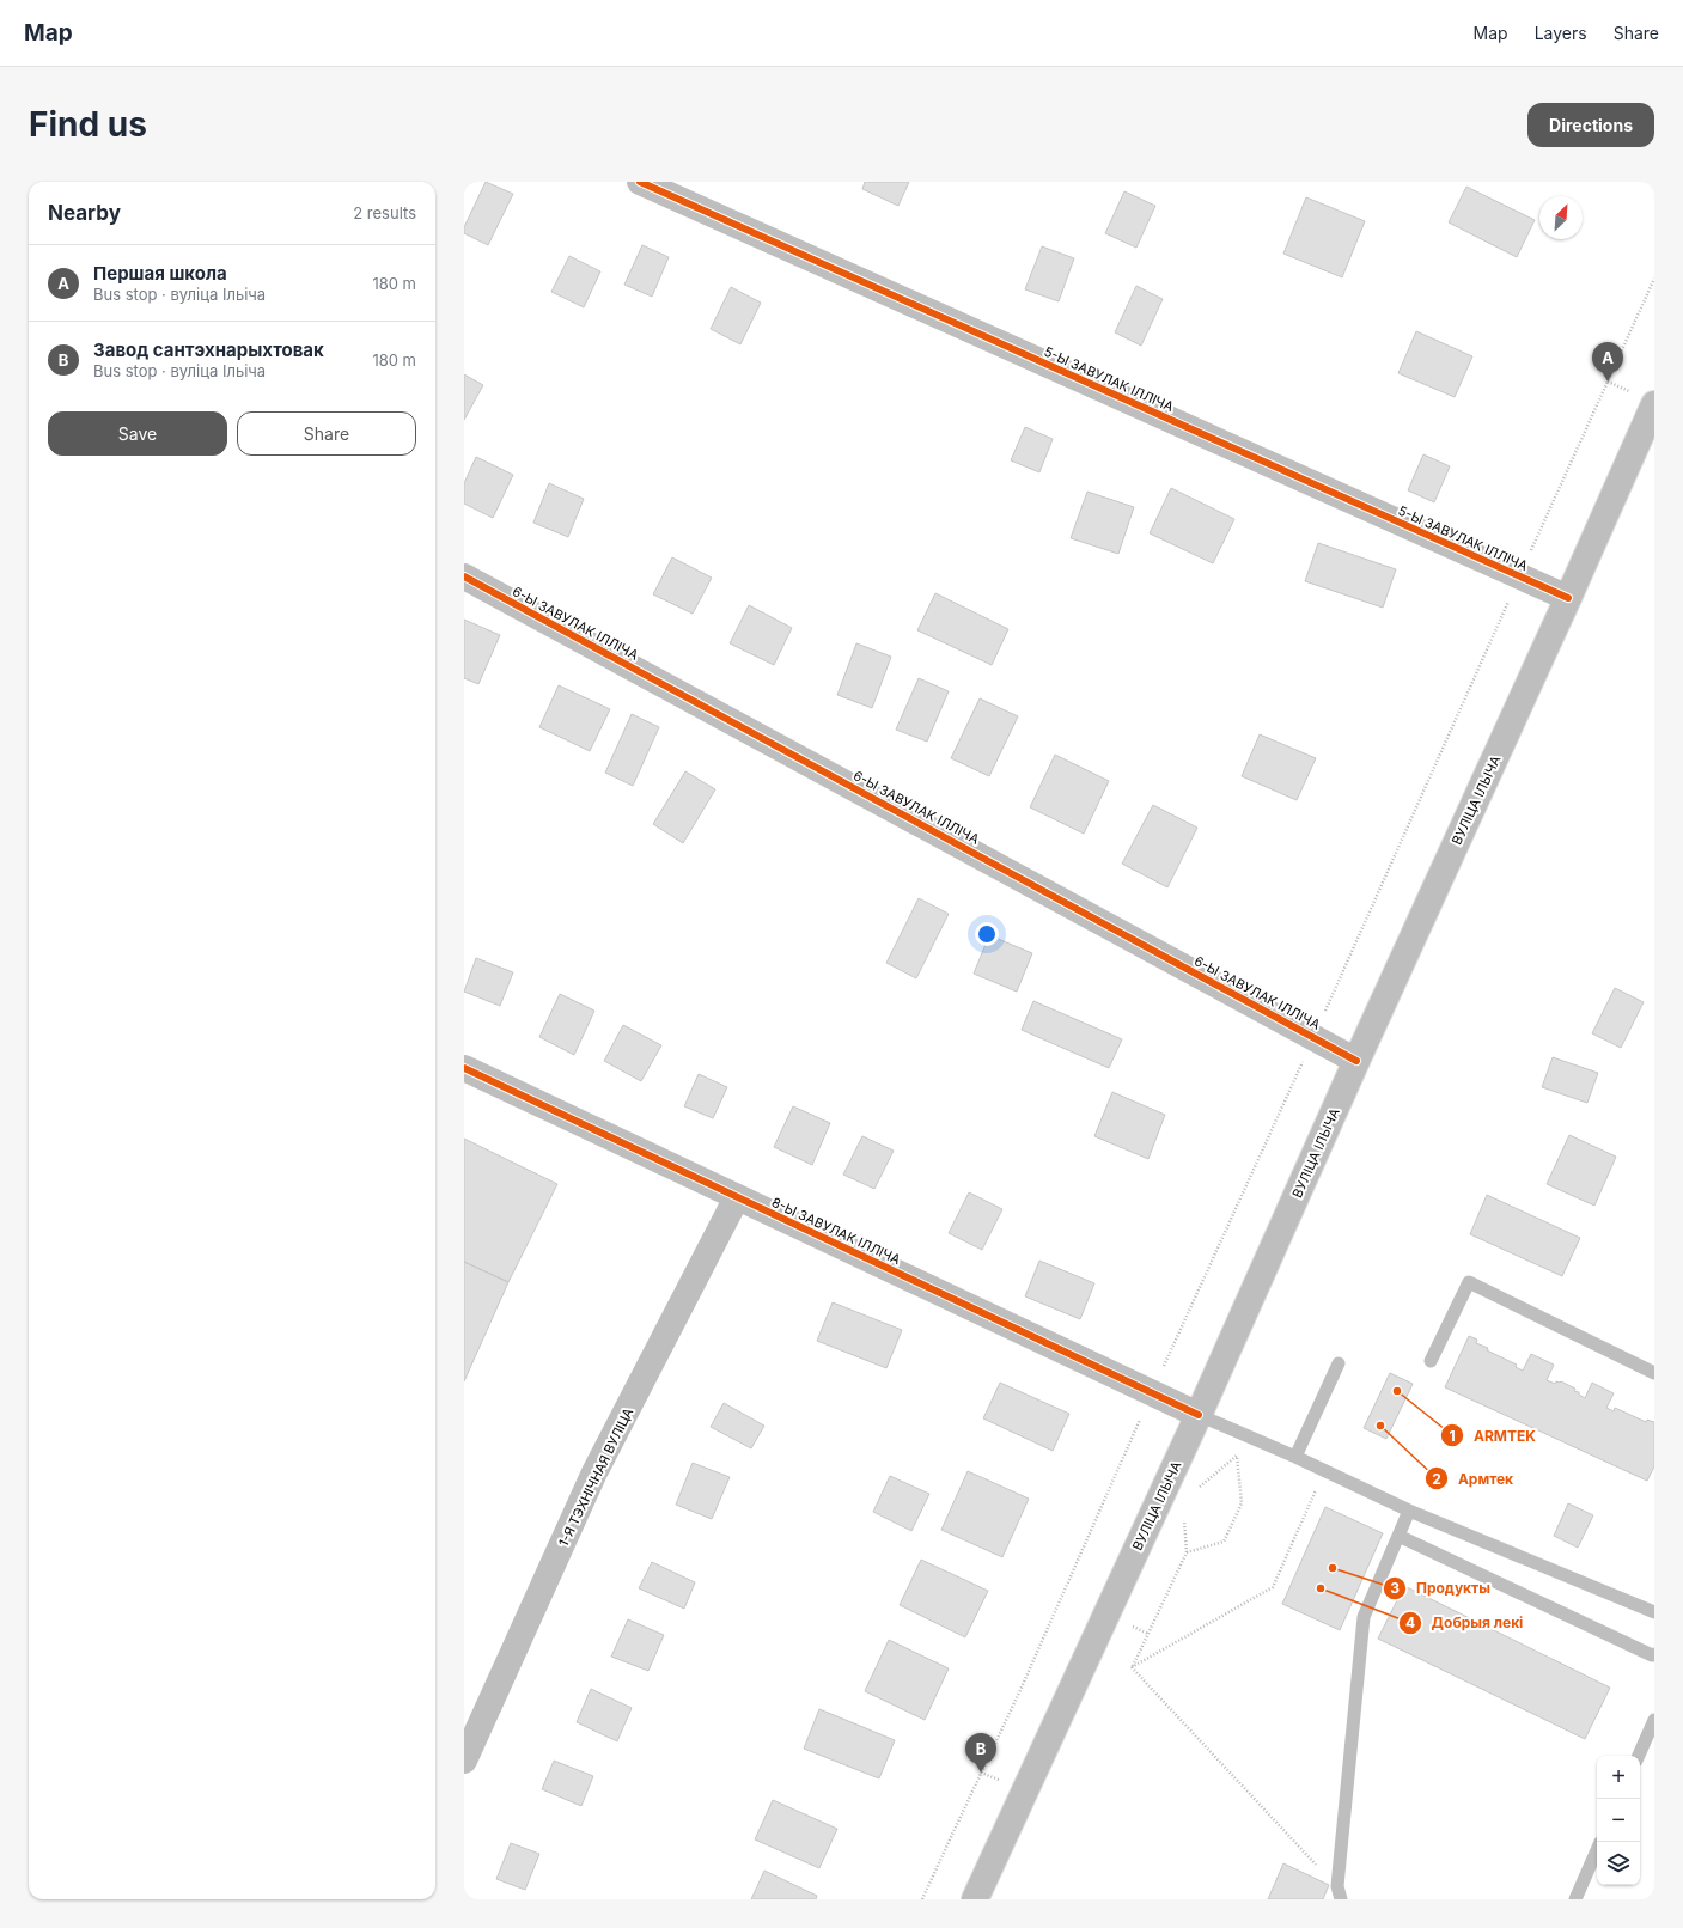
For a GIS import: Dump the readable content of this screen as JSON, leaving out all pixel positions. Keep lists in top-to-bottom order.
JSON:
{
  "streets": {
    "street": [
      "5-Ы ЗАВУЛАК ІЛЛІЧА",
      "6-Ы ЗАВУЛАК ІЛЛІЧА",
      "ВУЛІЦА ІЛЬІЧА",
      "8-Ы ЗАВУЛАК ІЛЛІЧА",
      "1-Я ТЭХНІЧНАЯ ВУЛІЦА"
    ]
  },
  "crossings": [
    ["5-Ы ЗАВУЛАК ІЛЛІЧА", "ВУЛІЦА ІЛЬІЧА"],
    ["6-Ы ЗАВУЛАК ІЛЛІЧА", "ВУЛІЦА ІЛЬІЧА"],
    ["ВУЛІЦА ІЛЬІЧА", "8-Ы ЗАВУЛАК ІЛЛІЧА"],
    ["8-Ы ЗАВУЛАК ІЛЛІЧА", "1-Я ТЭХНІЧНАЯ ВУЛІЦА"]
  ],
  "places": [
    "ARMTEK",
    "Армтек",
    "Продукты",
    "Добрыя лекі"
  ],
  "north": "top right",
  "page": {
    "header": "Map",
    "nav": ["Map", "Layers", "Share"],
    "buttons": [
      "Directions",
      ["Save", "Share"]
    ],
    "title": "Find us",
    "heading": ["Nearby", "2 results"],
    "list": [
      {
        "mark": "A",
        "name": "Першая школа",
        "note": "Bus stop · вуліца Ільіча",
        "value": "180 m"
      },
      {
        "mark": "B",
        "name": "Завод сантэхнарыхтовак",
        "note": "Bus stop · вуліца Ільіча",
        "value": "180 m"
      }
    ],
    "pins": ["A", "B"],
    "map_buttons": ["+", "−"]
  }
}
